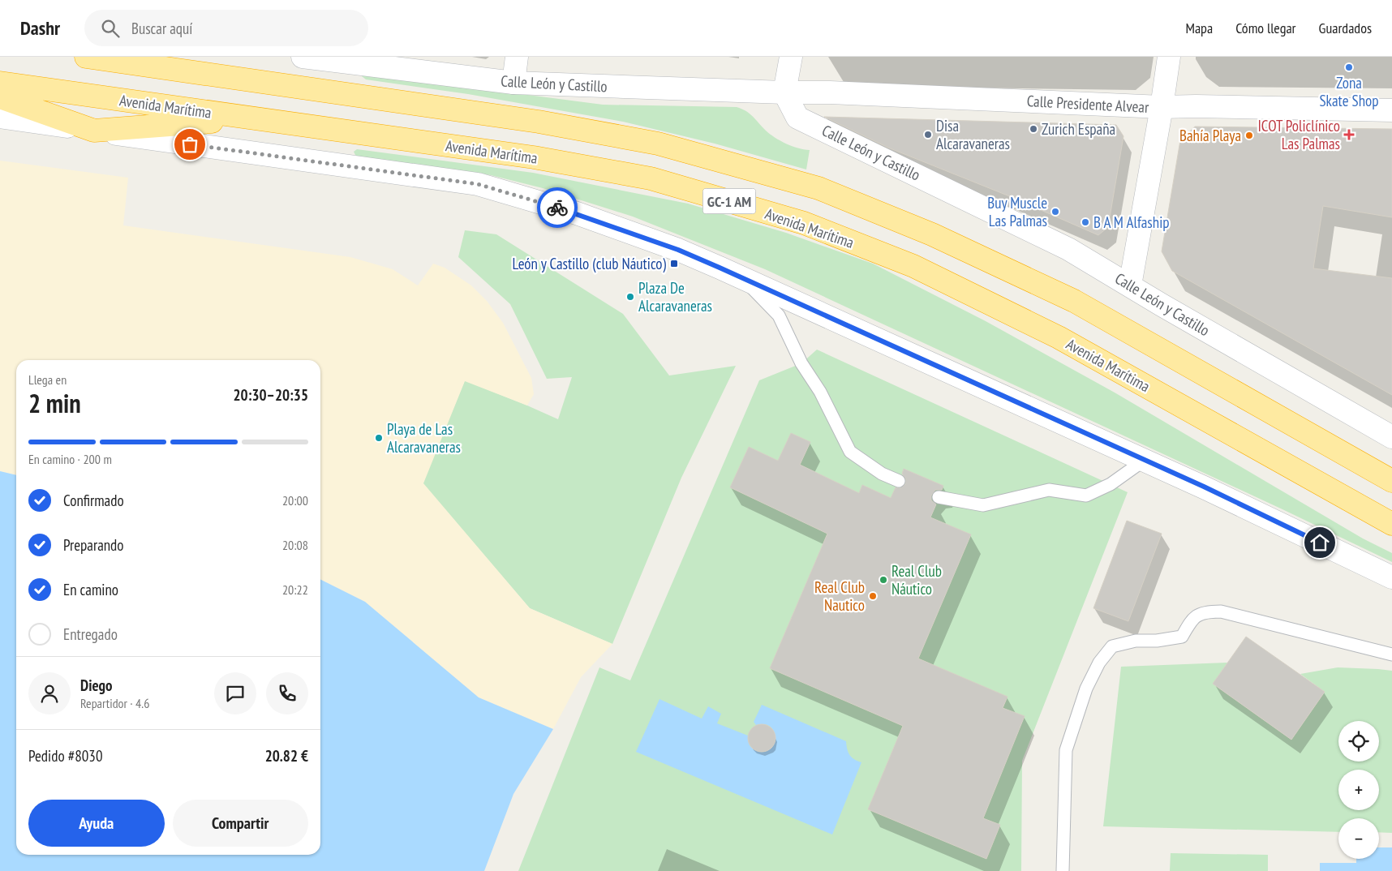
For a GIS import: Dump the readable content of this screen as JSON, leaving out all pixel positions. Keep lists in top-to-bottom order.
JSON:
{
  "streets": {
    "highway": ["Avenida Marítima", "GC-1 AM"],
    "street": ["Calle León y Castillo", "Calle Presidente Alvear"]
  },
  "crossings": [
    ["Calle León y Castillo", "Calle Presidente Alvear"]
  ],
  "places": {
    "other": [
      "Zona Skate Shop",
      "Zurich España",
      "Disa Alcaravaneras",
      "Bahía Playa",
      "Buy Muscle Las Palmas",
      "B A M Alfaship",
      "Plaza De Alcaravaneras",
      "Playa de Las Alcaravaneras",
      "Real Club Náutico",
      "Real Club Nautico"
    ],
    "health": ["ICOT Policlínico Las Palmas"],
    "transit": ["León y Castillo (club Náutico)"]
  },
  "page": {
    "header": "Dashr",
    "search": "Buscar aquí",
    "nav": ["Mapa", "Cómo llegar", "Guardados"],
    "heading": ["2 min", "Llega en", "20:30–20:35"],
    "panel": [
      "Diego",
      "Repartidor · 4.6",
      "Pedido #8030",
      "20.82 €"
    ],
    "bar": "En camino · 200 m",
    "list": [
      ["Confirmado", "20:00"],
      ["Preparando", "20:08"],
      ["En camino", "20:22"],
      "Entregado"
    ],
    "map_buttons": ["+", "−"],
    "buttons": ["Ayuda", "Compartir"]
  }
}
